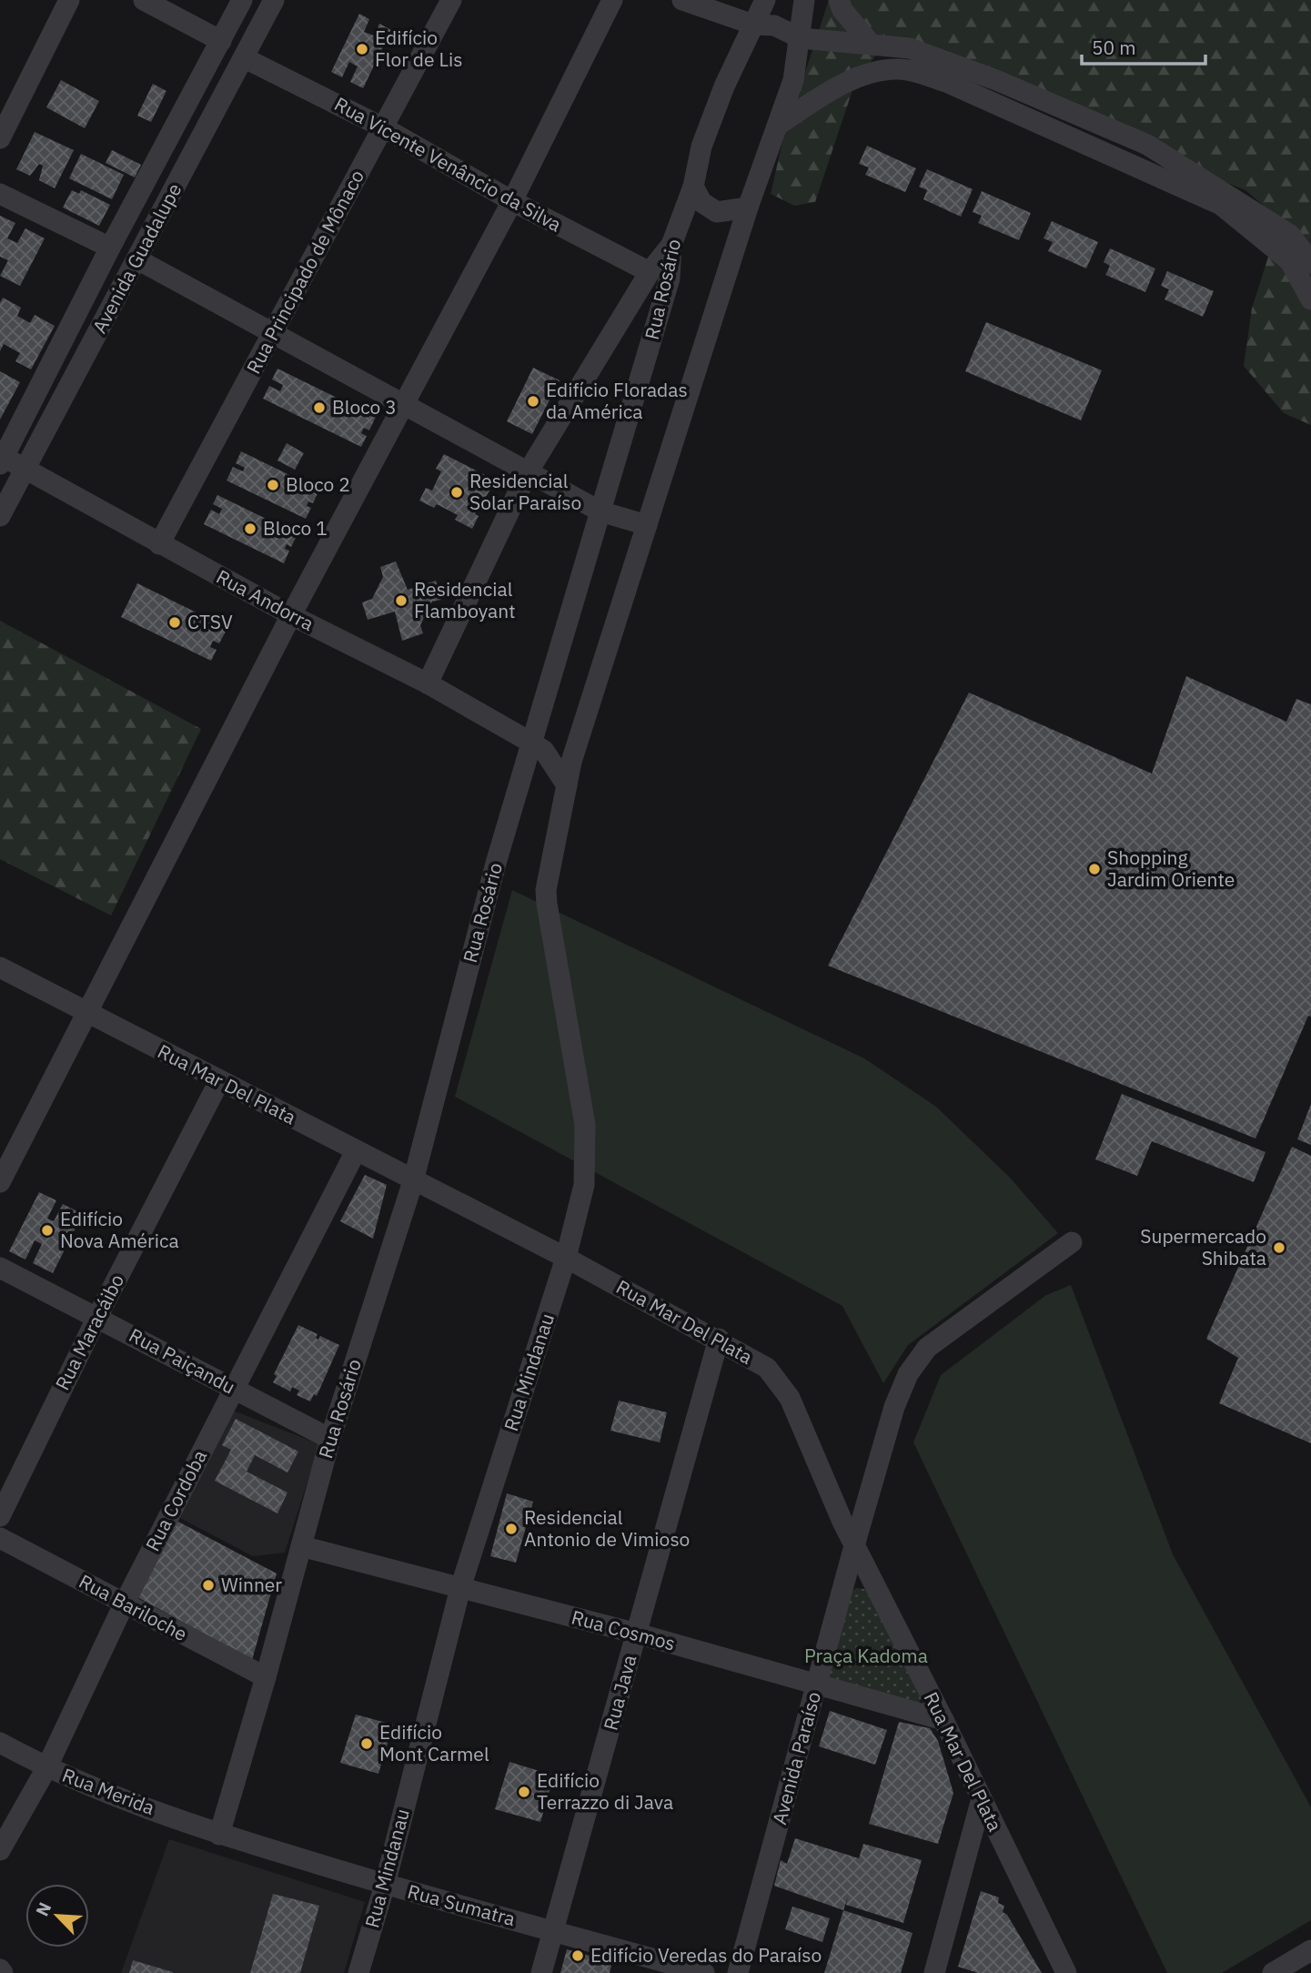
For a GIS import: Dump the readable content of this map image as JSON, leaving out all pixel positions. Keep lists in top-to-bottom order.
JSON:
{
  "streets": {
    "street": [
      "Rua Vicente Venâncio da Silva",
      "Avenida Guadalupe",
      "Rua Principado de Mônaco",
      "Rua Rosário",
      "Rua Andorra",
      "Rua Mar Del Plata",
      "Rua Maracáibo",
      "Rua Paiçandu",
      "Rua Mindanau",
      "Rua Cordoba",
      "Rua Bariloche",
      "Rua Cosmos",
      "Rua Java",
      "Avenida Paraíso",
      "Rua Merida",
      "Rua Sumatra"
    ]
  },
  "crossings": [
    ["Rua Vicente Venâncio da Silva", "Avenida Guadalupe"],
    ["Rua Vicente Venâncio da Silva", "Rua Principado de Mônaco"],
    ["Avenida Guadalupe", "Rua Andorra"],
    ["Rua Principado de Mônaco", "Rua Andorra"],
    ["Rua Rosário", "Rua Andorra"],
    ["Rua Rosário", "Rua Mar Del Plata"],
    ["Rua Rosário", "Rua Paiçandu"],
    ["Rua Rosário", "Rua Bariloche"],
    ["Rua Rosário", "Rua Cosmos"],
    ["Rua Rosário", "Rua Merida"],
    ["Rua Rosário", "Rua Sumatra"],
    ["Rua Andorra", "Rua Mindanau"],
    ["Rua Mar Del Plata", "Rua Maracáibo"],
    ["Rua Mar Del Plata", "Rua Mindanau"],
    ["Rua Mar Del Plata", "Rua Cordoba"],
    ["Rua Mar Del Plata", "Rua Cosmos"],
    ["Rua Mar Del Plata", "Rua Java"],
    ["Rua Mar Del Plata", "Avenida Paraíso"],
    ["Rua Maracáibo", "Rua Paiçandu"],
    ["Rua Paiçandu", "Rua Cordoba"],
    ["Rua Mindanau", "Rua Cosmos"],
    ["Rua Mindanau", "Rua Sumatra"],
    ["Rua Cordoba", "Rua Bariloche"],
    ["Rua Cordoba", "Rua Merida"],
    ["Rua Cosmos", "Rua Java"],
    ["Rua Cosmos", "Avenida Paraíso"],
    ["Rua Java", "Rua Sumatra"],
    ["Rua Merida", "Rua Sumatra"]
  ],
  "parks": ["Praça Kadoma"],
  "places": [
    "Edifício Flor de Lis",
    "Edifício Floradas da América",
    "Bloco 3",
    "Bloco 2",
    "Residencial Solar Paraíso",
    "Bloco 1",
    "Residencial Flamboyant",
    "CTSV",
    "Shopping Jardim Oriente",
    "Edifício Nova América",
    "Supermercado Shibata",
    "Residencial Antonio de Vimioso",
    "Winner",
    "Edifício Mont Carmel",
    "Edifício Terrazzo di Java",
    "Edifício Veredas do Paraíso"
  ],
  "scale_bar": "50 m",
  "north": "top left"
}
